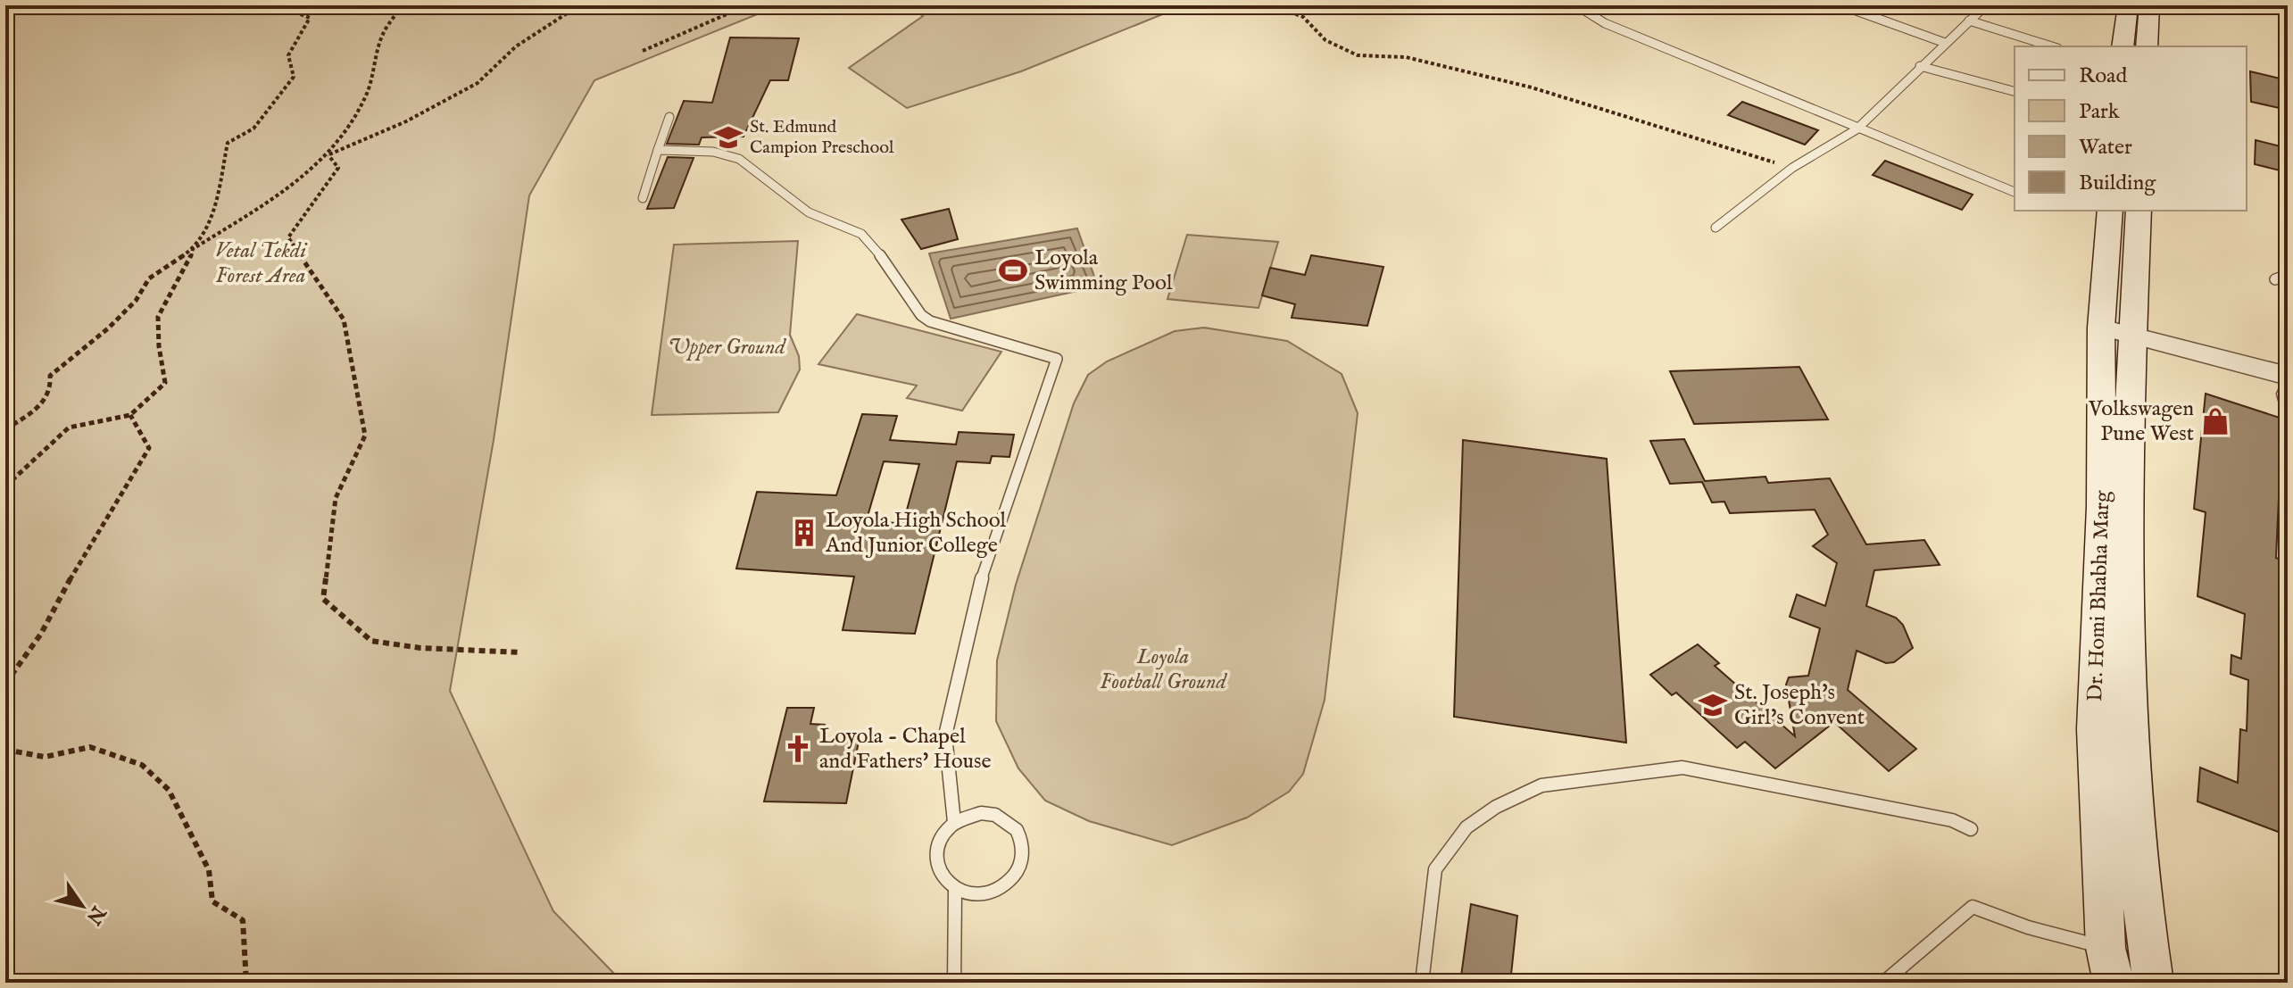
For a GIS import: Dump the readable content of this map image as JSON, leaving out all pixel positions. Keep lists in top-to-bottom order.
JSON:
{
  "streets": {
    "main road": ["Dr. Homi Bhabha Marg"]
  },
  "parks": ["Vetal Tekdi Forest Area", "Upper Ground", "Loyola Football Ground"],
  "places": {
    "school or university": ["St. Edmund Campion Preschool", "St. Joseph's Girl's Convent"],
    "sports": ["Loyola Swimming Pool"],
    "shop": ["Volkswagen Pune West"],
    "building": ["Loyola High School And Junior College"],
    "church": ["Loyola - Chapel and Fathers' House"]
  },
  "legend": [
    "Road",
    "Park",
    "Water",
    "Building"
  ],
  "north": "bottom right"
}
